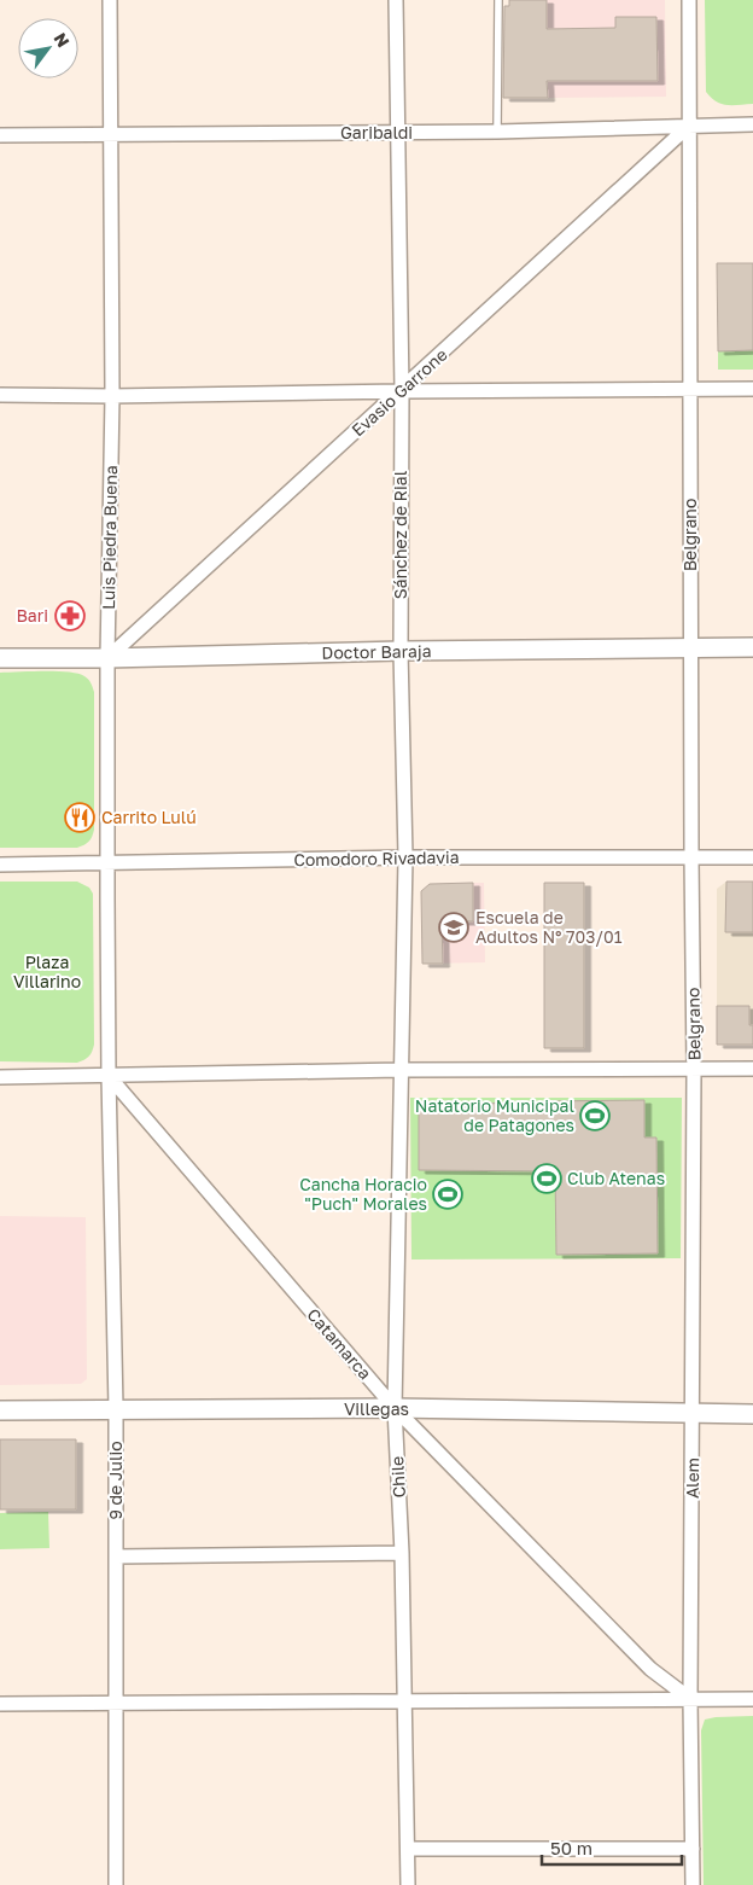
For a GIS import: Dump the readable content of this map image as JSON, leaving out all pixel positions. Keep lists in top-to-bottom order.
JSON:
{
  "streets": {
    "street": [
      "Garibaldi",
      "Evasio Garrone",
      "Sánchez de Rial",
      "Belgrano",
      "Luis Piedra Buena",
      "Doctor Baraja",
      "Comodoro Rivadavia",
      "Catamarca",
      "Villegas",
      "Chile",
      "Alem",
      "9 de Julio"
    ]
  },
  "crossings": [
    ["Garibaldi", "Evasio Garrone"],
    ["Garibaldi", "Sánchez de Rial"],
    ["Garibaldi", "Belgrano"],
    ["Garibaldi", "Luis Piedra Buena"],
    ["Evasio Garrone", "Sánchez de Rial"],
    ["Evasio Garrone", "Belgrano"],
    ["Evasio Garrone", "Luis Piedra Buena"],
    ["Evasio Garrone", "Doctor Baraja"],
    ["Sánchez de Rial", "Doctor Baraja"],
    ["Sánchez de Rial", "Comodoro Rivadavia"],
    ["Sánchez de Rial", "Chile"],
    ["Belgrano", "Doctor Baraja"],
    ["Belgrano", "Comodoro Rivadavia"],
    ["Belgrano", "Alem"],
    ["Luis Piedra Buena", "Doctor Baraja"],
    ["Luis Piedra Buena", "Comodoro Rivadavia"],
    ["Luis Piedra Buena", "Catamarca"],
    ["Luis Piedra Buena", "9 de Julio"],
    ["Catamarca", "Villegas"],
    ["Catamarca", "Chile"],
    ["Catamarca", "Alem"],
    ["Catamarca", "9 de Julio"],
    ["Villegas", "Chile"],
    ["Villegas", "Alem"],
    ["Villegas", "9 de Julio"]
  ],
  "parks": ["Plaza Villarino"],
  "places": {
    "pharmacy": ["Bari"],
    "restaurant": ["Carrito Lulú"],
    "school or university": ["Escuela de Adultos N° 703/01"],
    "sports": ["Natatorio Municipal de Patagones", "Club Atenas", "Cancha Horacio \"Puch\" Morales"]
  },
  "scale_bar": "50 m",
  "north": "top right"
}
